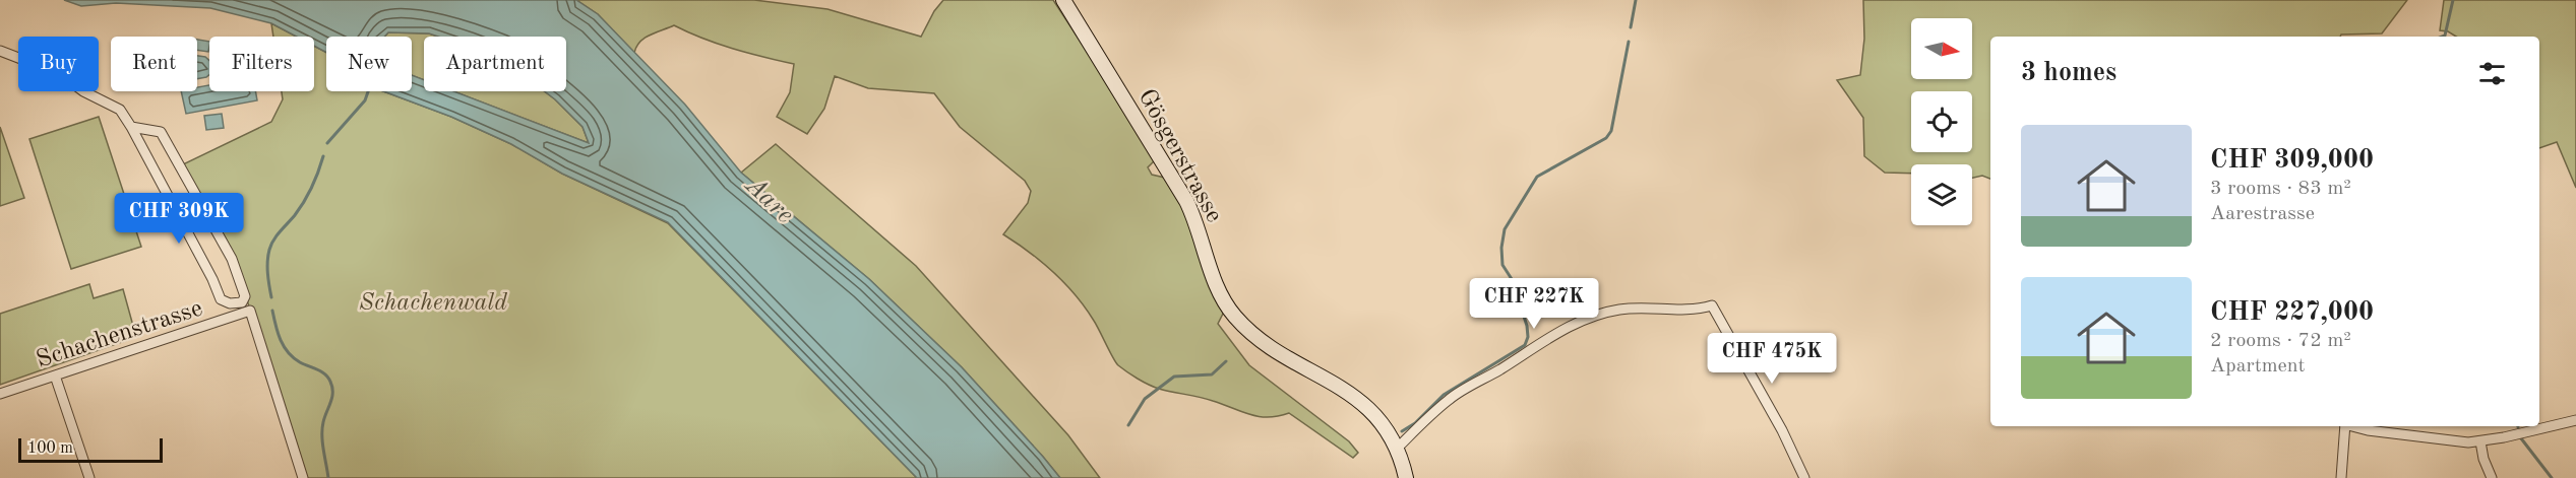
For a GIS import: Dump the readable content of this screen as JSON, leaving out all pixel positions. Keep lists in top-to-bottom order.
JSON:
{
  "streets": {
    "main road": ["Gösgerstrasse"],
    "street": ["Schachenstrasse"]
  },
  "water": ["Aare"],
  "parks": ["Schachenwald"],
  "scale_bar": "100 m",
  "north": "right",
  "page": {
    "chip": [
      "Buy",
      "Rent",
      "Filters",
      "New",
      "Apartment"
    ],
    "heading": "3 homes",
    "list": [
      {
        "name": "CHF 309,000",
        "note": "3 rooms · 83 m² · Aarestrasse"
      },
      {
        "name": "CHF 227,000",
        "note": "2 rooms · 72 m² · Apartment"
      }
    ],
    "price": ["CHF 309K", "CHF 227K", "CHF 475K"],
    "scale": "100 m"
  }
}
